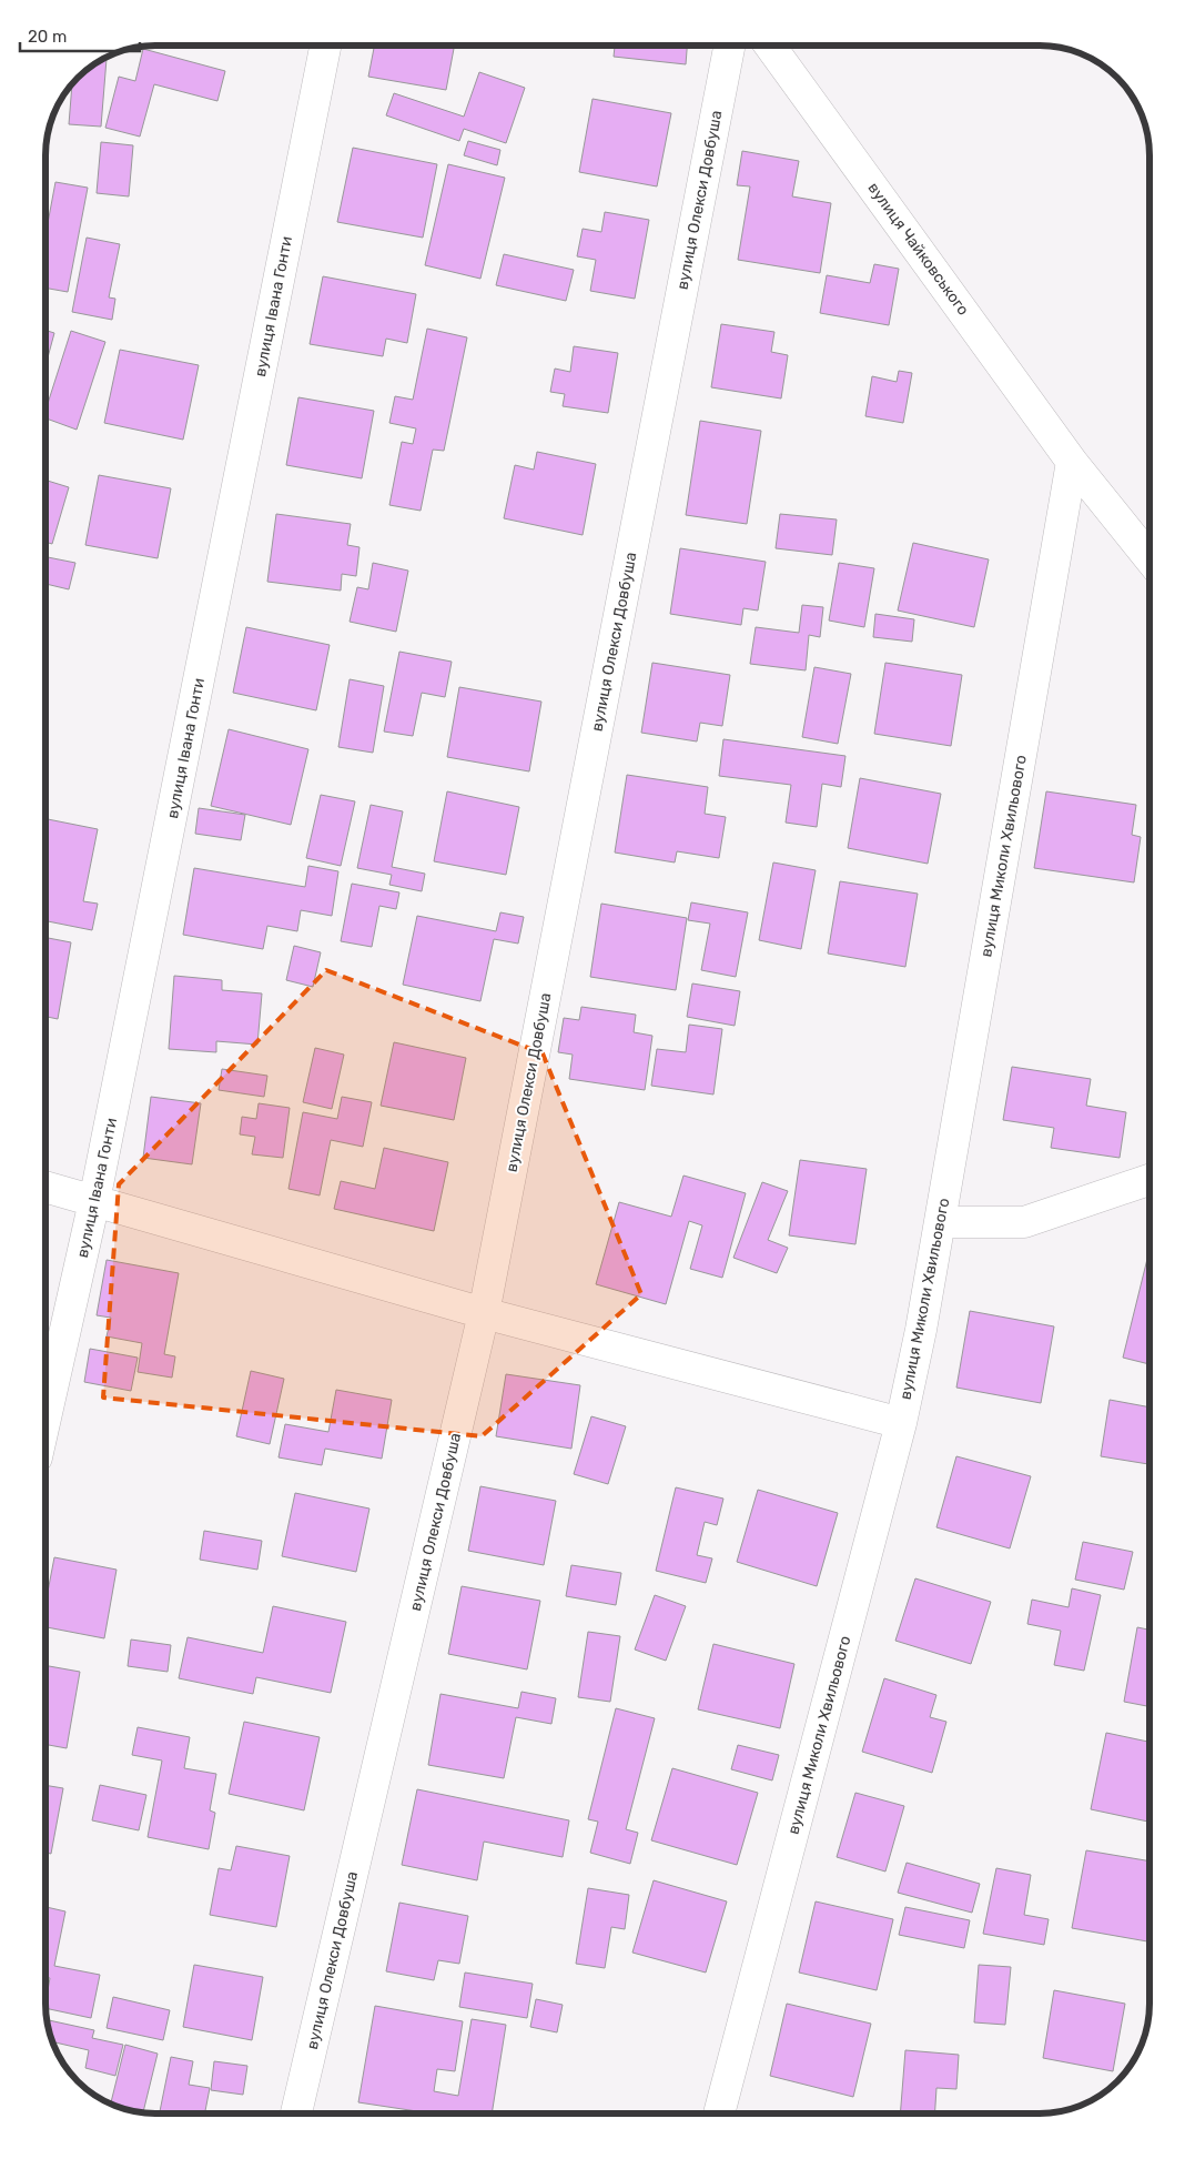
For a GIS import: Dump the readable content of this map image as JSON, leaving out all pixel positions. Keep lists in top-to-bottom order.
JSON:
{
  "streets": {
    "street": [
      "вулиця Олекси Довбуша",
      "вулиця Чайковського",
      "вулиця Івана Гонти",
      "вулиця Миколи Хвильового"
    ]
  },
  "crossings": [
    ["вулиця Чайковського", "вулиця Миколи Хвильового"]
  ],
  "scale_bar": "20 m"
}
